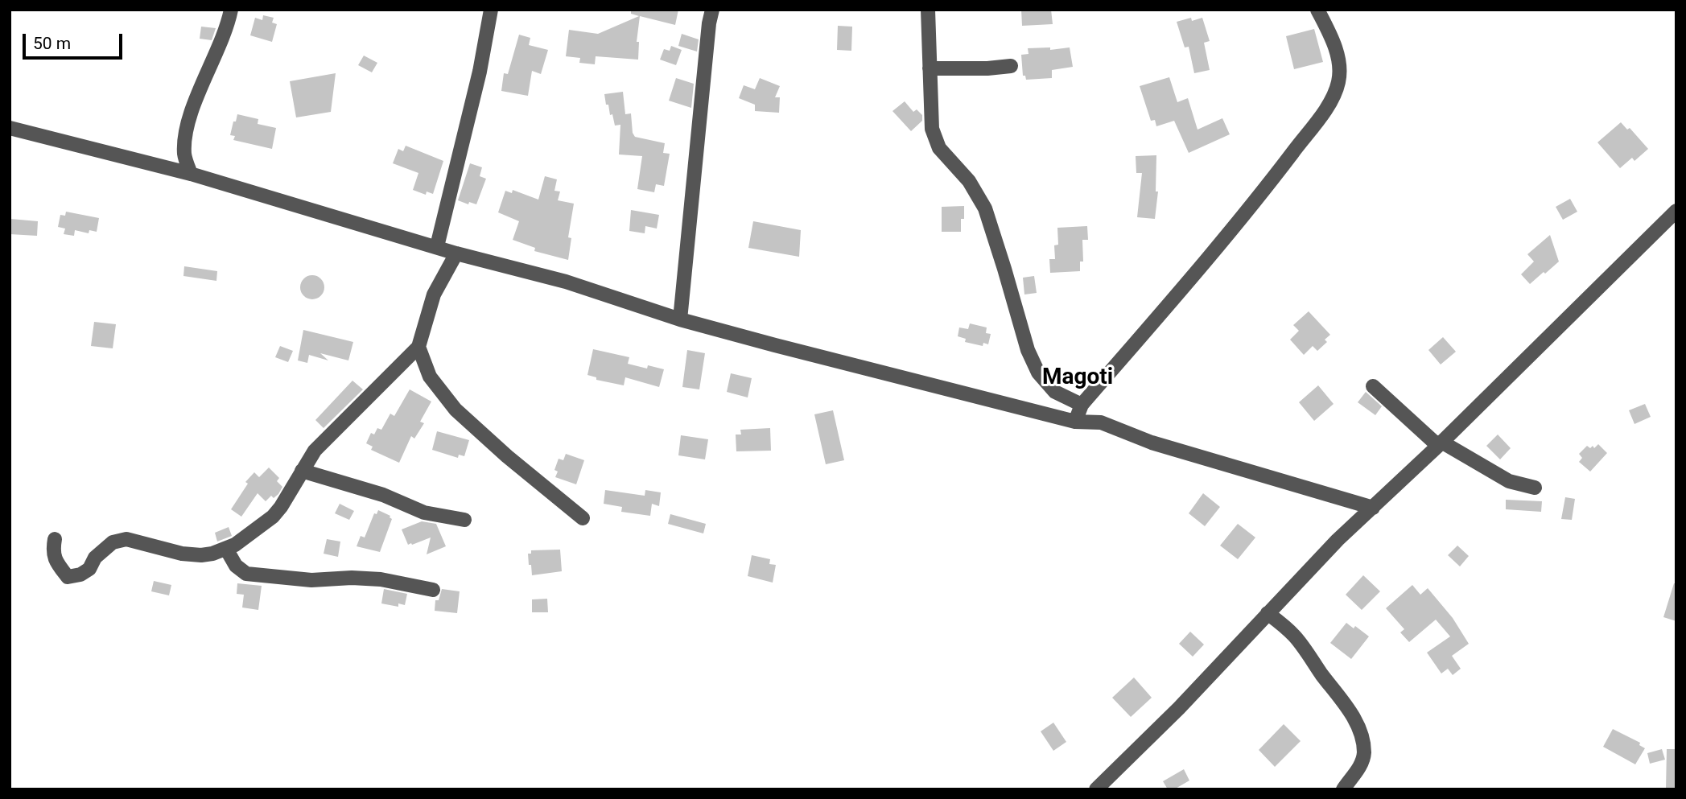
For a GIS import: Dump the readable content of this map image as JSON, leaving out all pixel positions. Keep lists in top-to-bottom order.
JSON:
{
  "districts": ["Magoti"],
  "scale_bar": "50 m"
}
